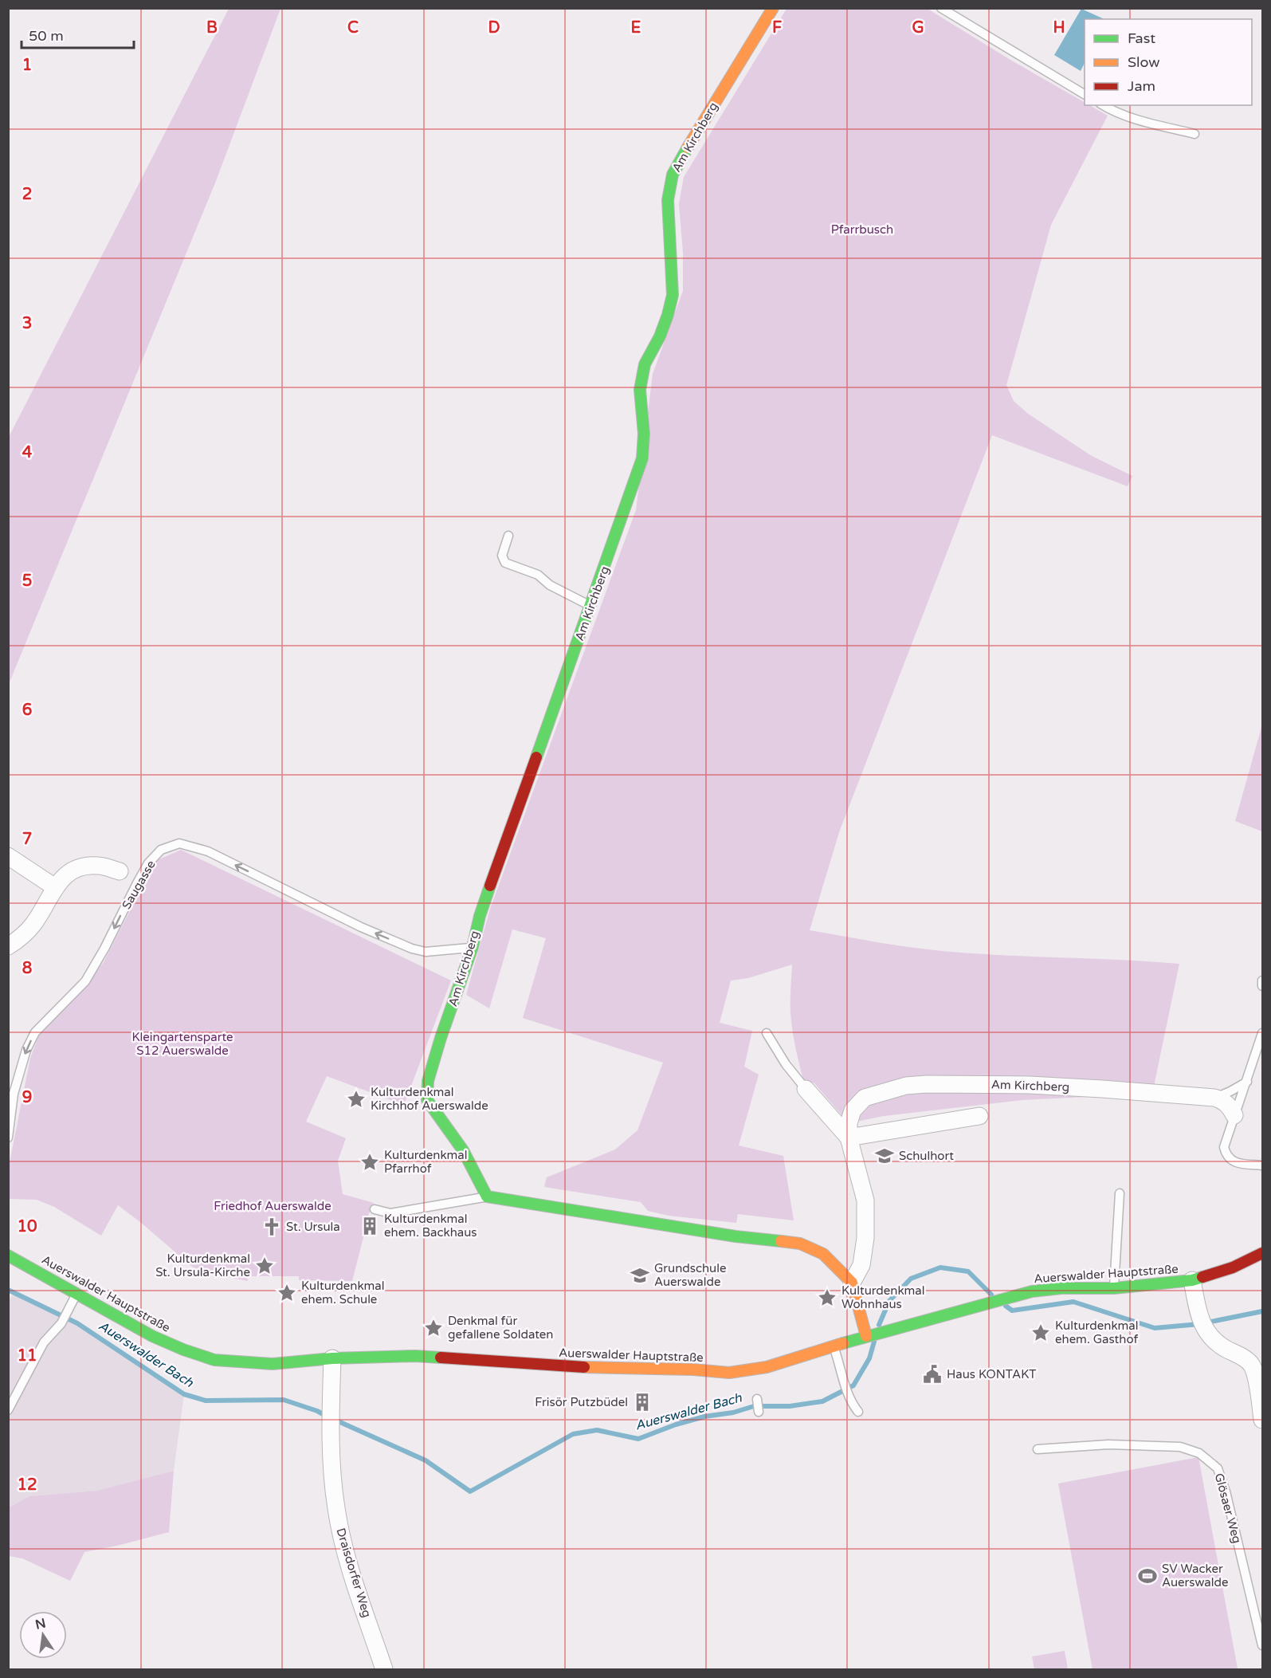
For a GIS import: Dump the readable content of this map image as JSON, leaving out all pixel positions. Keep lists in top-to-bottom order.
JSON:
{
  "streets": {
    "street": ["Am Kirchberg", "Auerswalder Hauptstraße", "Draisdorfer Weg"],
    "lane": ["Saugasse", "Glösaer Weg"]
  },
  "crossings": [
    ["Am Kirchberg", "Saugasse"],
    ["Auerswalder Hauptstraße", "Draisdorfer Weg"]
  ],
  "water": ["Auerswalder Bach"],
  "parks": ["Pfarrbusch", "Kleingartensparte S12 Auerswalde", "Friedhof Auerswalde"],
  "places": {
    "place": [
      "Kulturdenkmal Kirchhof Auerswalde",
      "Kulturdenkmal Pfarrhof",
      "Kulturdenkmal St. Ursula-Kirche",
      "Kulturdenkmal ehem. Schule",
      "Kulturdenkmal Wohnhaus",
      "Denkmal für gefallene Soldaten",
      "Kulturdenkmal ehem. Gasthof"
    ],
    "school or university": ["Schulhort", "Grundschule Auerswalde"],
    "building": ["Kulturdenkmal ehem. Backhaus", "Frisör Putzbüdel"],
    "church": ["St. Ursula"],
    "public building": ["Haus KONTAKT"],
    "sports": ["SV Wacker Auerswalde"]
  },
  "legend": ["Fast", "Slow", "Jam"],
  "scale_bar": "50 m",
  "north": "top",
  "grid": {
    "columns": [
      "B",
      "C",
      "D",
      "E",
      "F",
      "G",
      "H"
    ],
    "rows": [
      "1",
      "2",
      "3",
      "4",
      "5",
      "6",
      "7",
      "8",
      "9",
      "10",
      "11",
      "12"
    ]
  }
}
